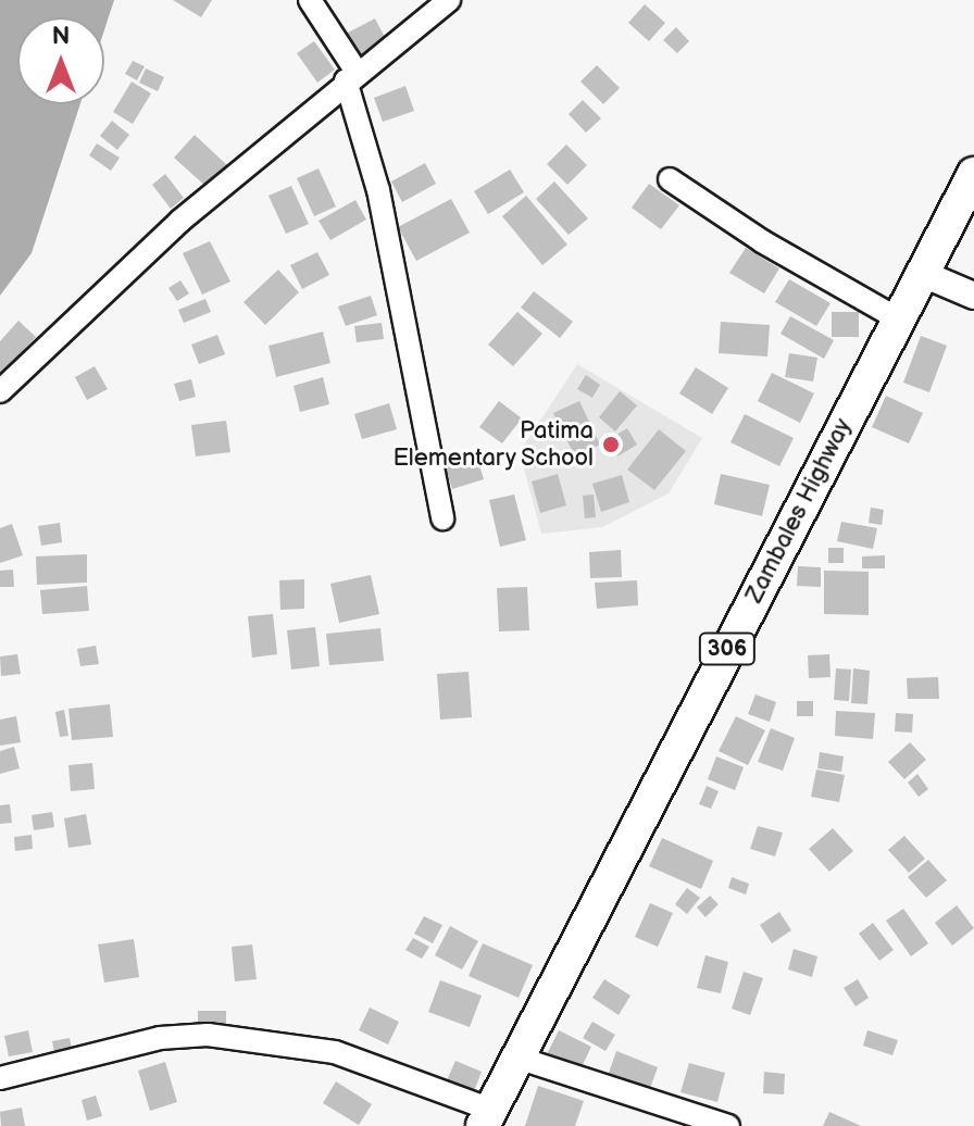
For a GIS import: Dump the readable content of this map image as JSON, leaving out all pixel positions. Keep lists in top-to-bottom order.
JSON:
{
  "streets": {
    "main road": ["Zambales Highway", "306"]
  },
  "places": ["Patima Elementary School"],
  "north": "top"
}
